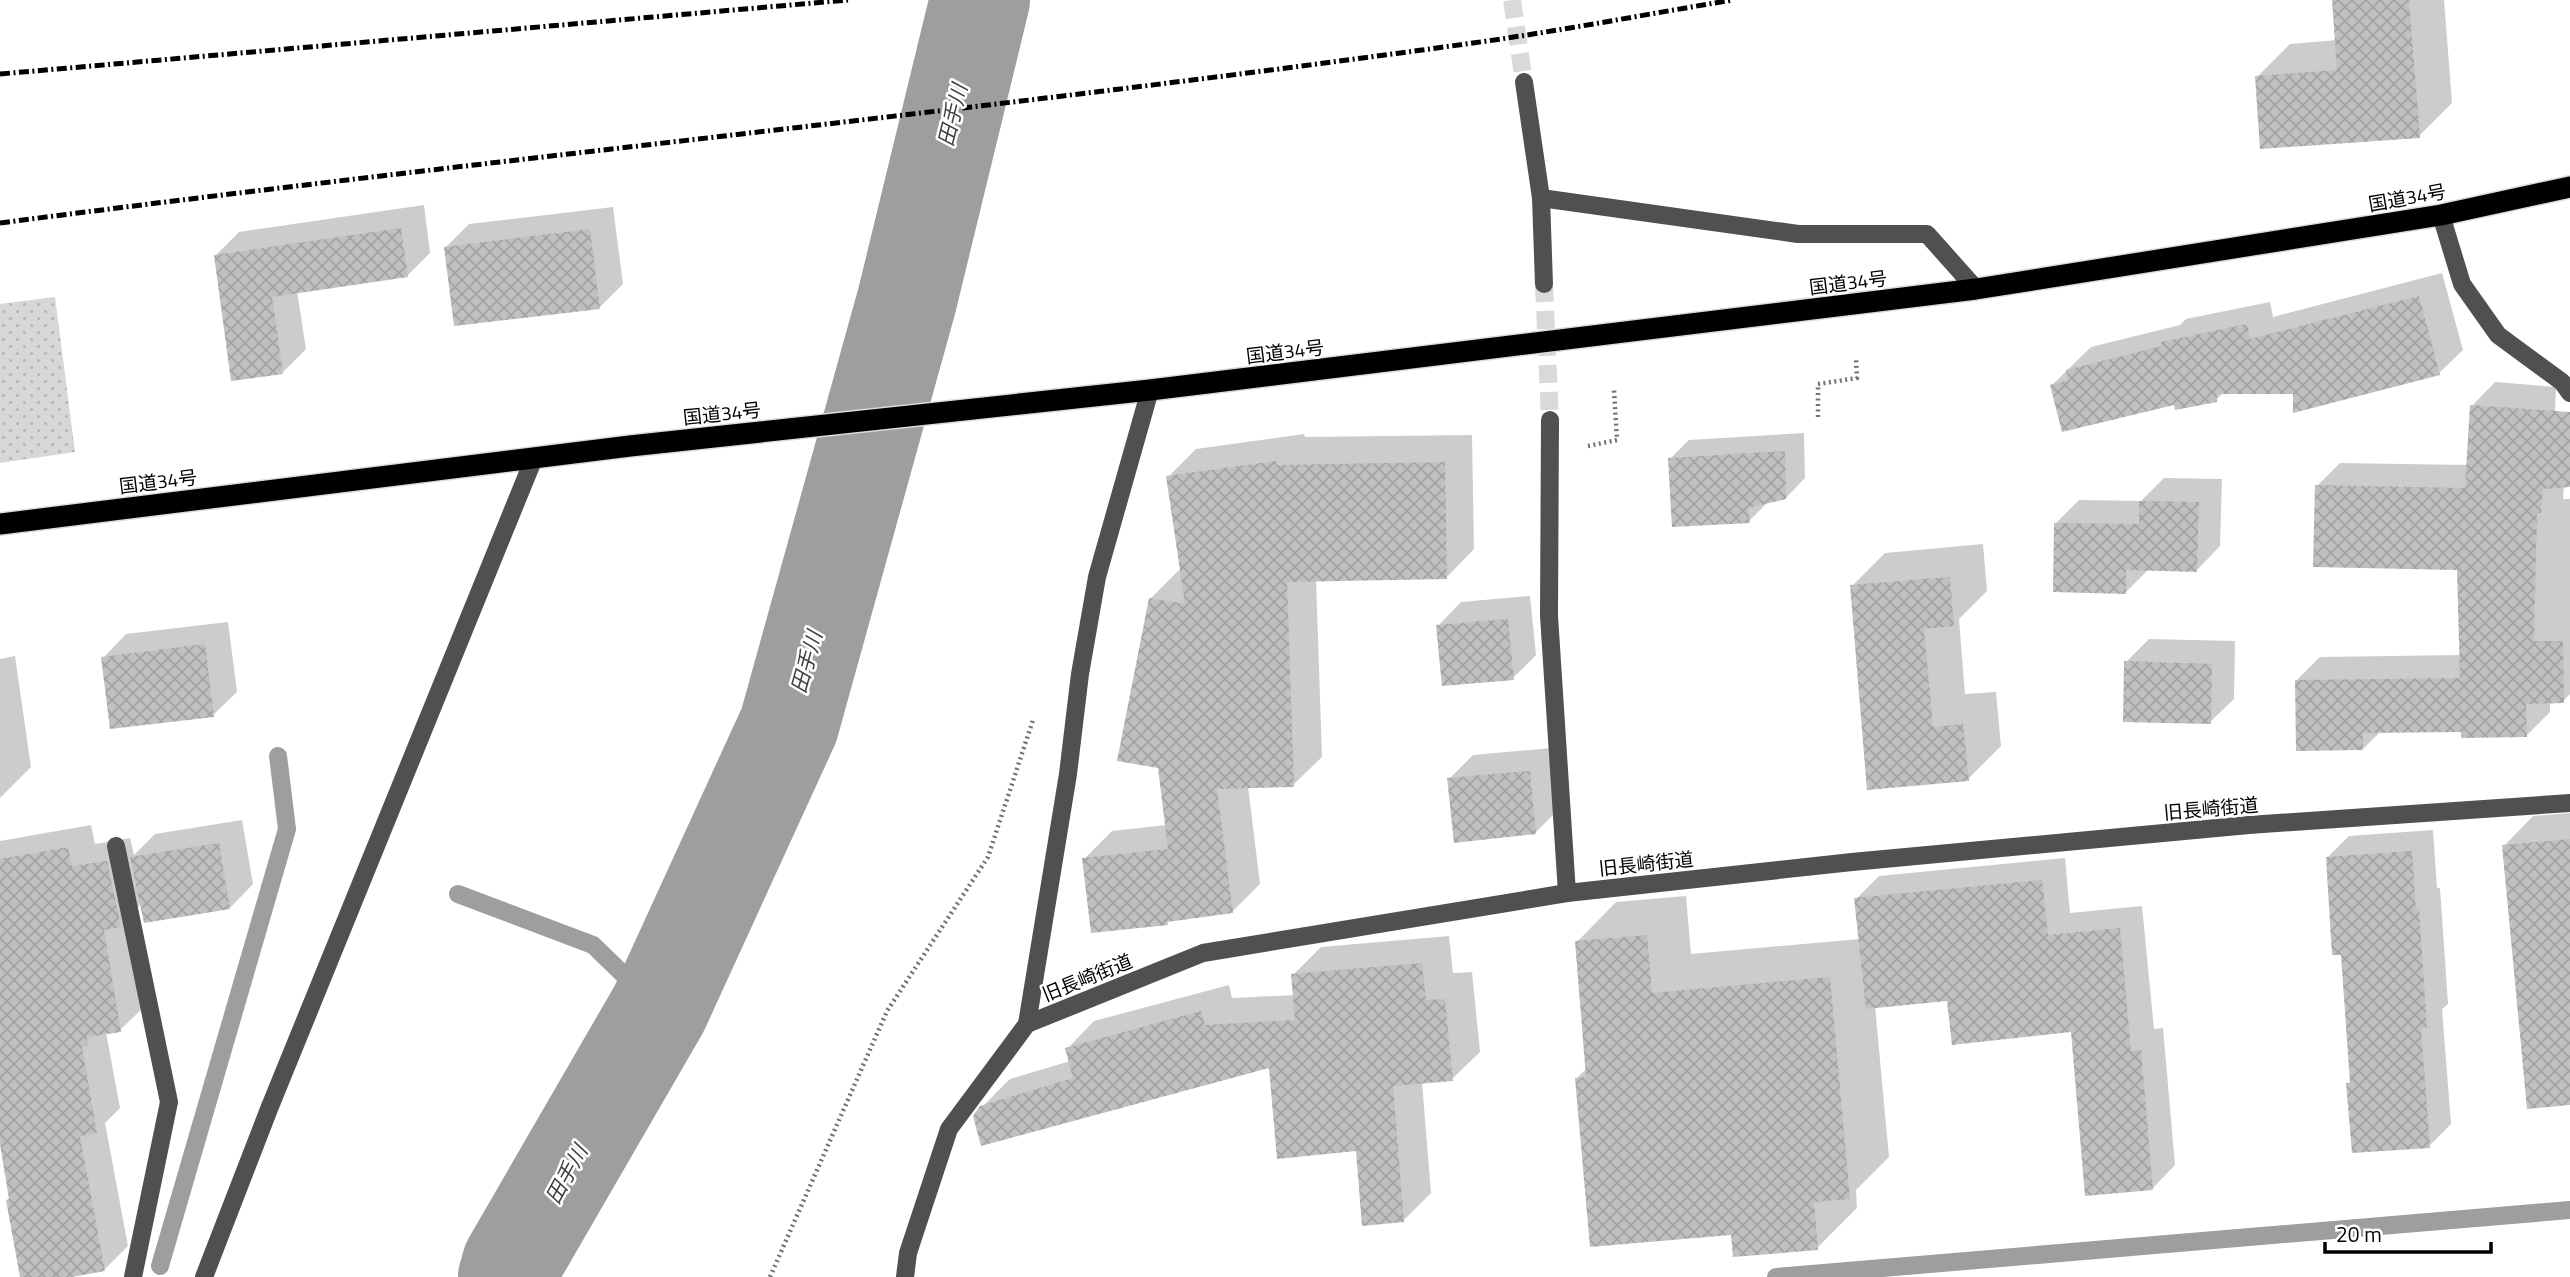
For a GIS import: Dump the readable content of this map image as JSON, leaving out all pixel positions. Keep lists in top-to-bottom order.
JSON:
{
  "streets": {
    "highway": ["国道34号"],
    "street": ["旧長崎街道"]
  },
  "water": ["田手川"],
  "scale_bar": "20 m"
}
